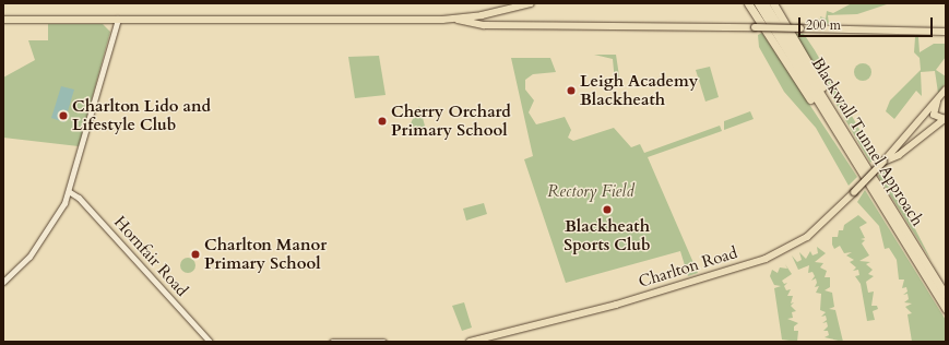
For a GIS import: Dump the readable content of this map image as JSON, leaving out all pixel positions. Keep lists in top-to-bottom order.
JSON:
{
  "streets": {
    "highway": ["Blackwall Tunnel Approach"],
    "main road": ["Charlton Road"],
    "street": ["Hornfair Road"]
  },
  "parks": ["Rectory Field"],
  "places": [
    "Leigh Academy Blackheath",
    "Charlton Lido and Lifestyle Club",
    "Cherry Orchard Primary School",
    "Blackheath Sports Club",
    "Charlton Manor Primary School"
  ],
  "scale_bar": "200 m"
}
